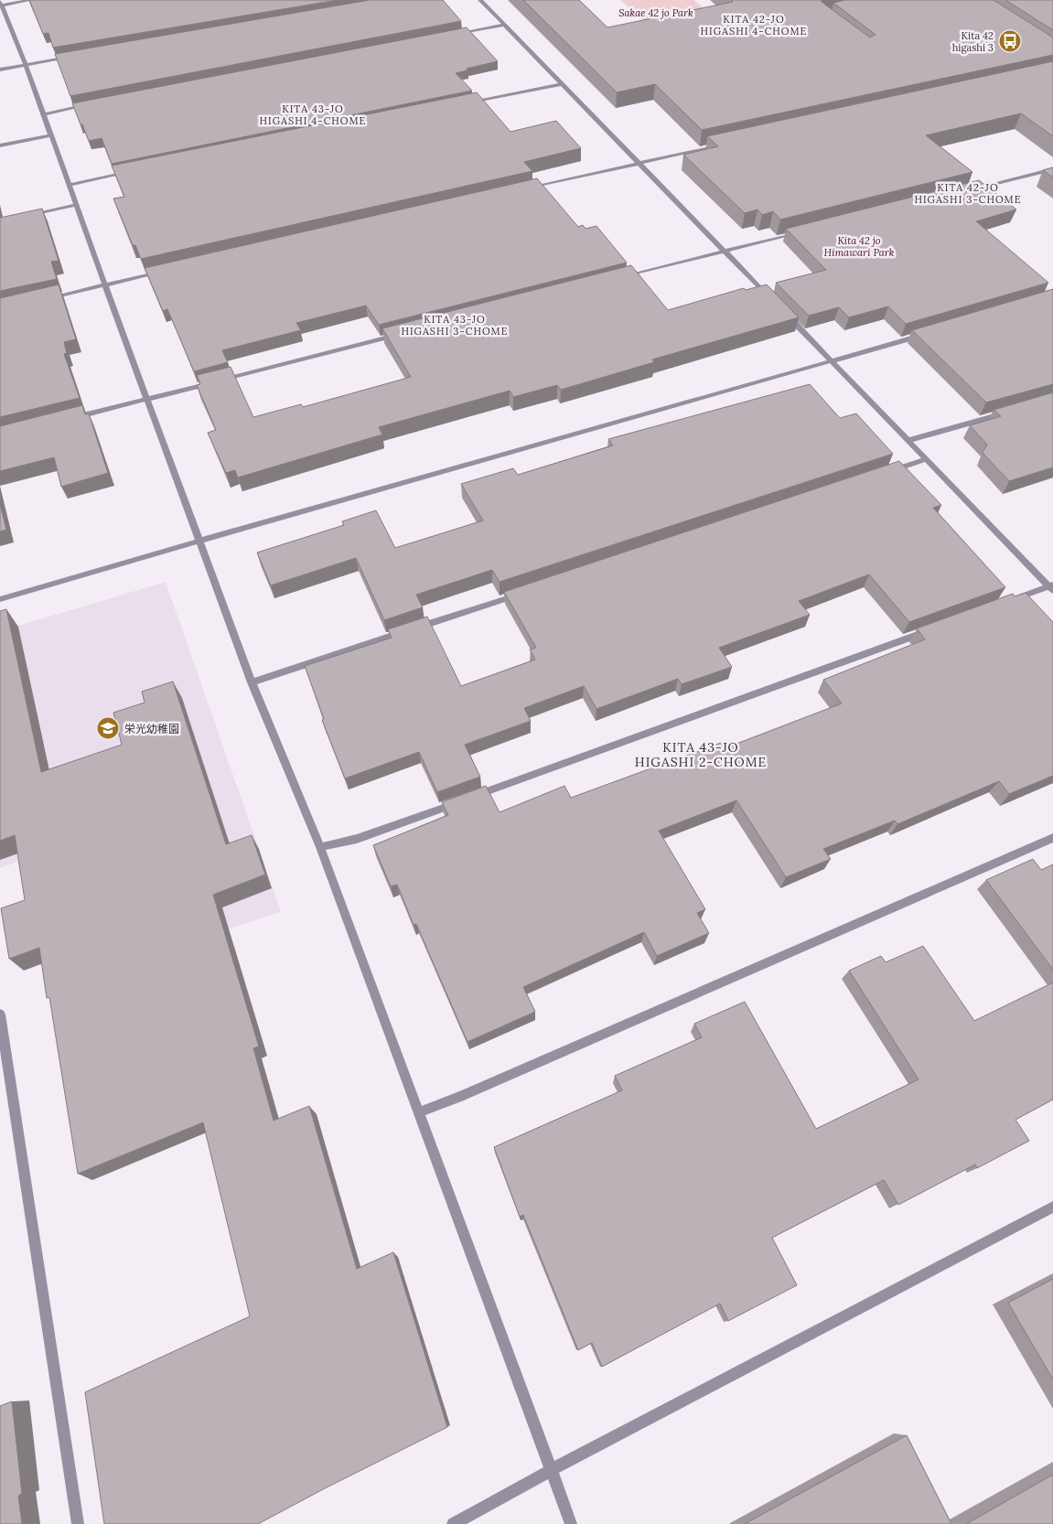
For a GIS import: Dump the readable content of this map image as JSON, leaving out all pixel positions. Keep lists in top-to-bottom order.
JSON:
{
  "districts": [
    "KITA 42-JO HIGASHI 4-CHOME",
    "KITA 43-JO HIGASHI 4-CHOME",
    "KITA 42-JO HIGASHI 3-CHOME",
    "KITA 43-JO HIGASHI 3-CHOME",
    "KITA 43-JO HIGASHI 2-CHOME"
  ],
  "parks": ["Sakae 42 jo Park", "Kita 42 jo Himawari Park"],
  "places": {
    "bus stop": ["Kita 42 higashi 3"],
    "school or university": ["栄光幼稚園"]
  }
}
